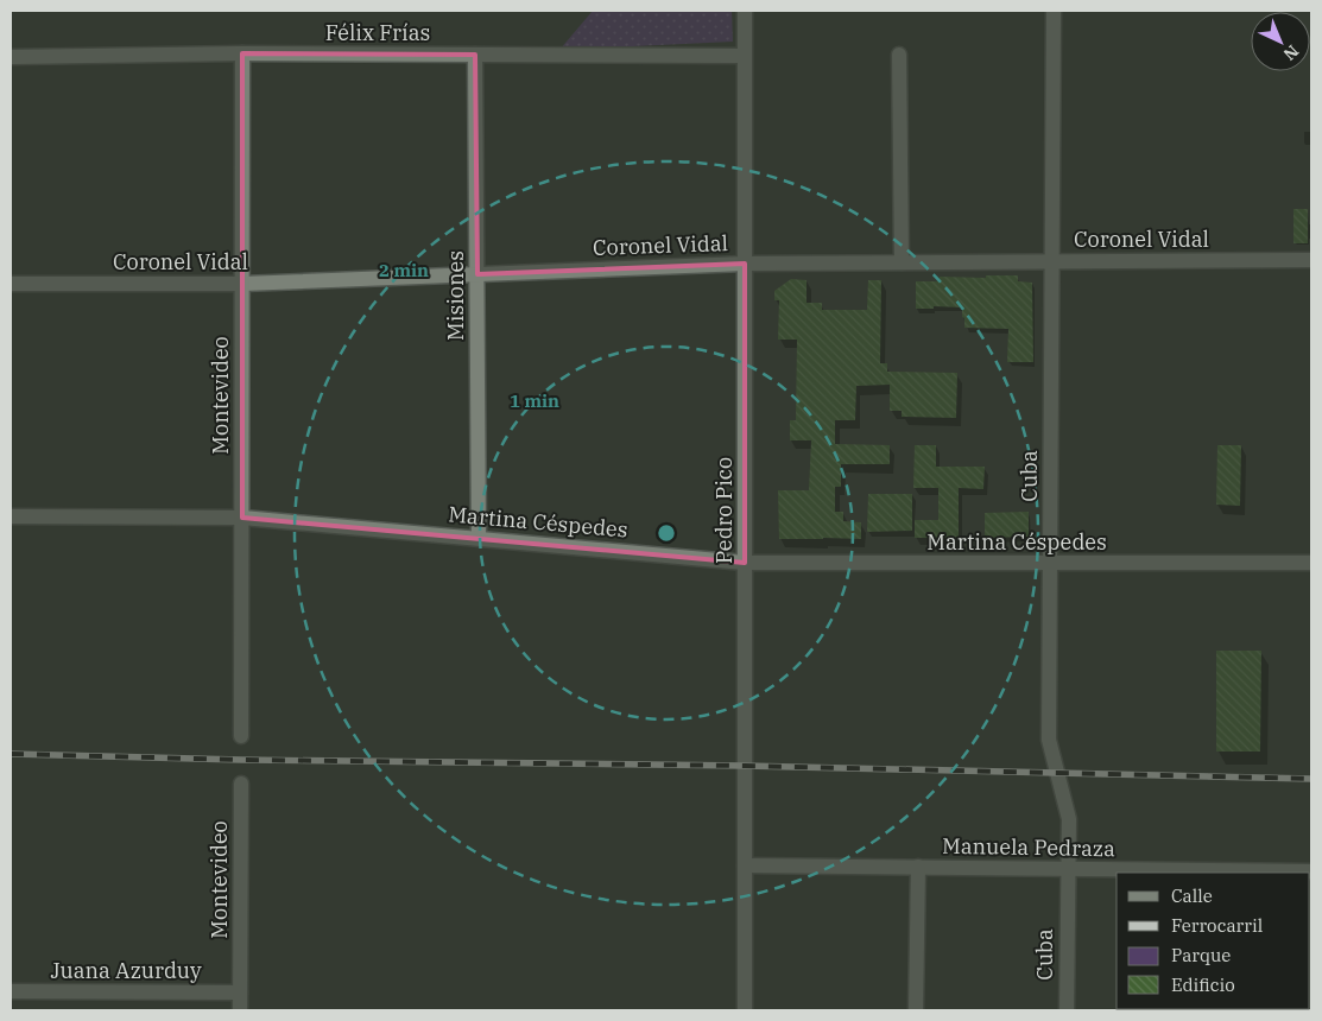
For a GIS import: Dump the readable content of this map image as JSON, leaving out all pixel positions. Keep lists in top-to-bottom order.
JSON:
{
  "streets": {
    "street": [
      "Félix Frías",
      "Coronel Vidal",
      "Misiones",
      "Montevideo",
      "Cuba",
      "Pedro Pico",
      "Martina Céspedes",
      "Manuela Pedraza",
      "Juana Azurduy"
    ]
  },
  "crossings": [
    ["Félix Frías", "Misiones"],
    ["Félix Frías", "Montevideo"],
    ["Félix Frías", "Pedro Pico"],
    ["Coronel Vidal", "Misiones"],
    ["Coronel Vidal", "Montevideo"],
    ["Coronel Vidal", "Cuba"],
    ["Coronel Vidal", "Pedro Pico"],
    ["Misiones", "Martina Céspedes"],
    ["Montevideo", "Martina Céspedes"],
    ["Montevideo", "Juana Azurduy"],
    ["Cuba", "Martina Céspedes"],
    ["Cuba", "Manuela Pedraza"],
    ["Pedro Pico", "Martina Céspedes"],
    ["Pedro Pico", "Manuela Pedraza"]
  ],
  "legend": [
    "Calle",
    "Ferrocarril",
    "Parque",
    "Edificio"
  ],
  "north": "bottom right",
  "rings": ["2 min", "1 min"]
}
